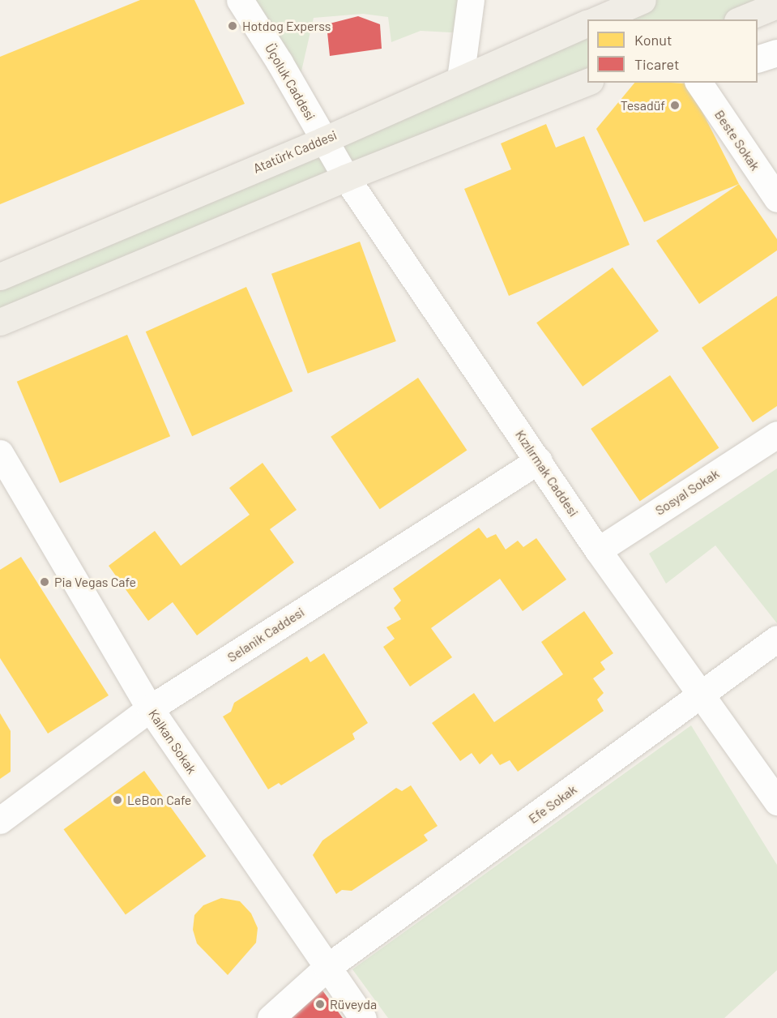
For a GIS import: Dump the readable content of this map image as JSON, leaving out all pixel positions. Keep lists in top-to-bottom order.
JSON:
{
  "streets": {
    "main road": ["Atatürk Caddesi"],
    "street": [
      "Üçoluk Caddesi",
      "Beste Sokak",
      "Kızılırmak Caddesi",
      "Sosyal Sokak",
      "Selanik Caddesi",
      "Kalkan Sokak",
      "Efe Sokak"
    ]
  },
  "crossings": [
    ["Üçoluk Caddesi", "Atatürk Caddesi"],
    ["Üçoluk Caddesi", "Kızılırmak Caddesi"],
    ["Atatürk Caddesi", "Kızılırmak Caddesi"],
    ["Kızılırmak Caddesi", "Sosyal Sokak"],
    ["Kızılırmak Caddesi", "Selanik Caddesi"],
    ["Kızılırmak Caddesi", "Efe Sokak"],
    ["Selanik Caddesi", "Kalkan Sokak"],
    ["Kalkan Sokak", "Efe Sokak"]
  ],
  "places": [
    "Hotdog Experss",
    "Tesadüf",
    "Pia Vegas Cafe",
    "LeBon Cafe",
    "Rüveyda"
  ],
  "legend": ["Konut", "Ticaret"]
}
